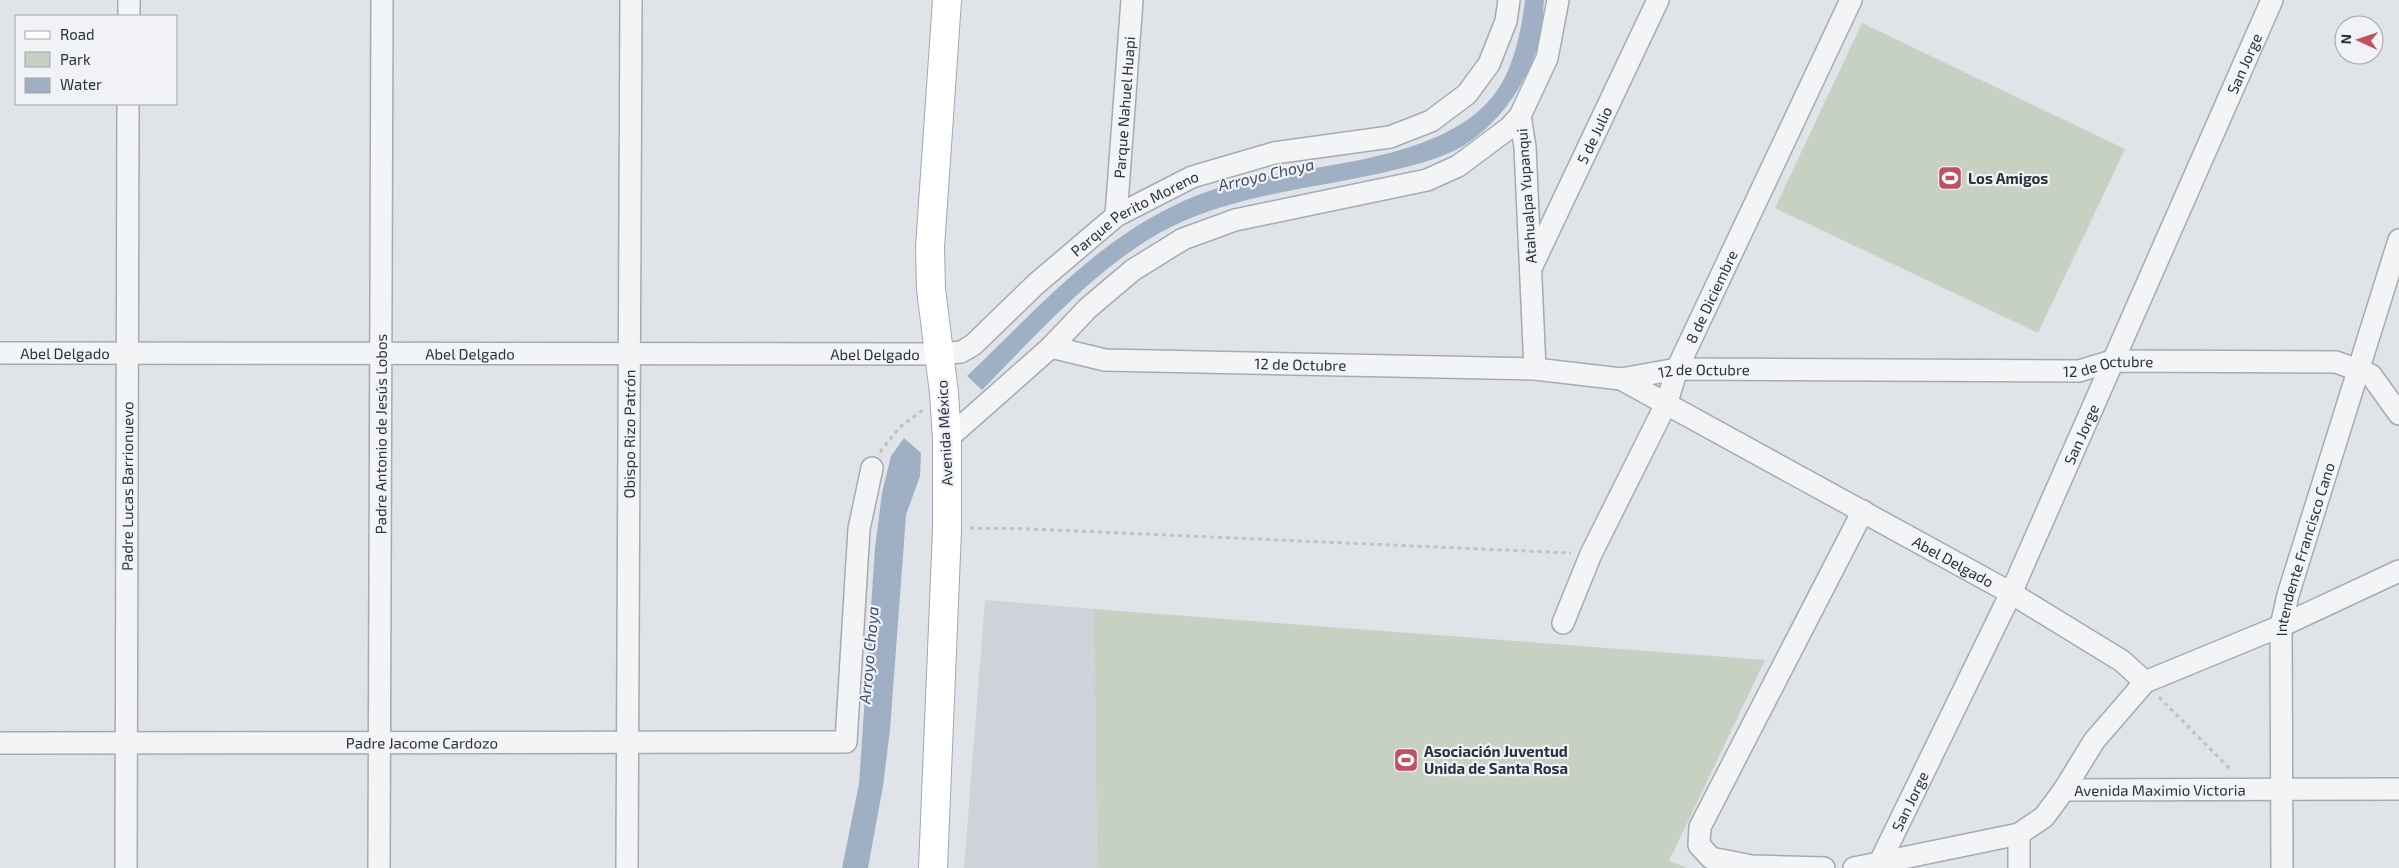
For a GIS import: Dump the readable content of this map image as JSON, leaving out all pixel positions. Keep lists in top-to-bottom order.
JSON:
{
  "streets": {
    "main road": ["Avenida México"],
    "street": [
      "San Jorge",
      "Parque Nahuel Huapi",
      "5 de Julio",
      "Atahualpa Yupanqui",
      "Parque Perito Moreno",
      "8 de Diciembre",
      "Abel Delgado",
      "12 de Octubre",
      "Padre Antonio de Jesús Lobos",
      "Obispo Rizo Patrón",
      "Padre Lucas Barrionuevo",
      "Intendente Francisco Cano",
      "Padre Jacome Cardozo",
      "Avenida Maximio Victoria"
    ]
  },
  "crossings": [
    ["San Jorge", "Abel Delgado"],
    ["San Jorge", "12 de Octubre"],
    ["San Jorge", "Avenida Maximio Victoria"],
    ["Parque Nahuel Huapi", "Parque Perito Moreno"],
    ["5 de Julio", "Atahualpa Yupanqui"],
    ["Atahualpa Yupanqui", "12 de Octubre"],
    ["Parque Perito Moreno", "Abel Delgado"],
    ["Parque Perito Moreno", "Avenida México"],
    ["8 de Diciembre", "Abel Delgado"],
    ["8 de Diciembre", "12 de Octubre"],
    ["Abel Delgado", "12 de Octubre"],
    ["Abel Delgado", "Avenida México"],
    ["Abel Delgado", "Padre Antonio de Jesús Lobos"],
    ["Abel Delgado", "Obispo Rizo Patrón"],
    ["Abel Delgado", "Padre Lucas Barrionuevo"],
    ["12 de Octubre", "Intendente Francisco Cano"],
    ["Padre Antonio de Jesús Lobos", "Padre Jacome Cardozo"],
    ["Obispo Rizo Patrón", "Padre Jacome Cardozo"],
    ["Padre Lucas Barrionuevo", "Padre Jacome Cardozo"],
    ["Intendente Francisco Cano", "Avenida Maximio Victoria"]
  ],
  "water": ["Arroyo Choya"],
  "places": {
    "sports": ["Los Amigos", "Asociación Juventud Unida de Santa Rosa"]
  },
  "legend": ["Road", "Park", "Water"],
  "north": "left"
}
